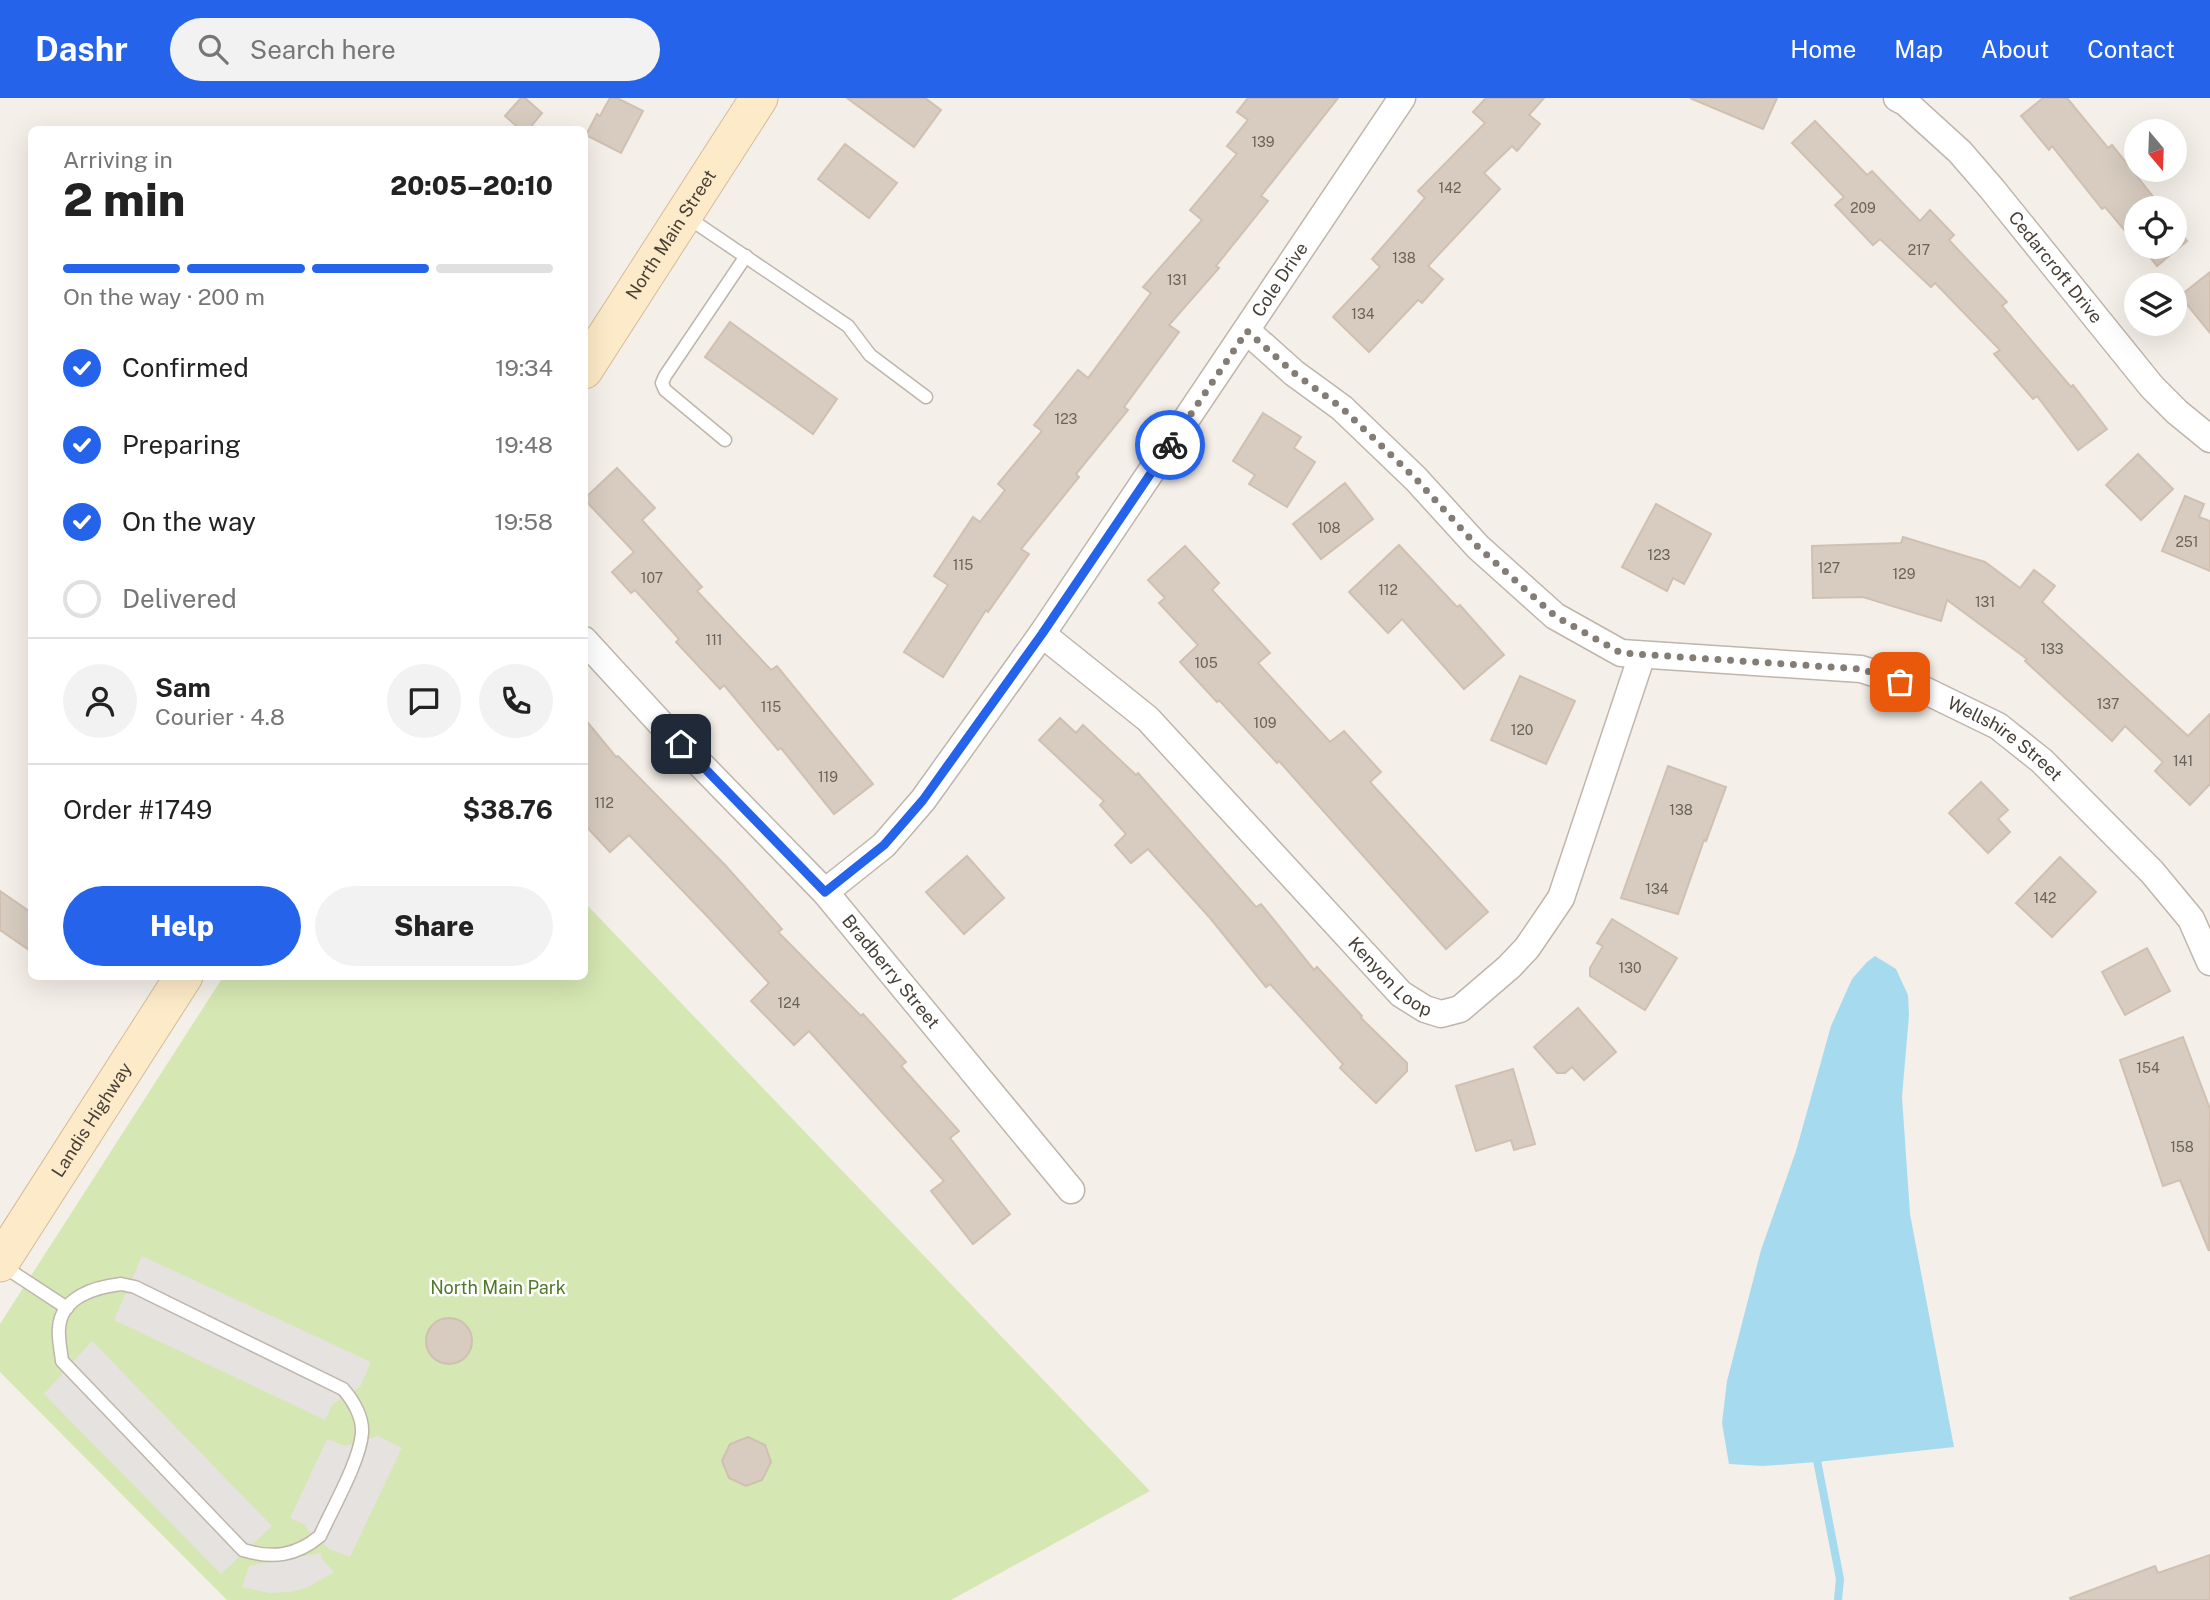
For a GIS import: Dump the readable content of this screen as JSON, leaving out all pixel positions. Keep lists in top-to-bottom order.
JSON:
{
  "streets": {
    "main road": ["North Main Street", "Landis Highway"],
    "street": [
      "Cedarcroft Drive",
      "Cole Drive",
      "Wellshire Street",
      "Bradberry Street",
      "Kenyon Loop"
    ]
  },
  "crossings": [
    ["Cole Drive", "Wellshire Street"],
    ["Cole Drive", "Bradberry Street"],
    ["Cole Drive", "Kenyon Loop"],
    ["Wellshire Street", "Kenyon Loop"]
  ],
  "parks": ["North Main Park"],
  "house_numbers": [
    "139",
    "142",
    "209",
    "217",
    "138",
    "131",
    "134",
    "123",
    "108",
    "251",
    "123",
    "115",
    "127",
    "129",
    "107",
    "112",
    "131",
    "111",
    "133",
    "105",
    "137",
    "115",
    "109",
    "120",
    "141",
    "119",
    "112",
    "138",
    "134",
    "142",
    "130",
    "124",
    "154",
    "158"
  ],
  "north": "bottom",
  "page": {
    "header": "Dashr",
    "search": "Search here",
    "nav": [
      "Home",
      "Map",
      "About",
      "Contact"
    ],
    "heading": ["2 min", "Arriving in", "20:05–20:10"],
    "panel": [
      "Sam",
      "Courier · 4.8",
      "Order #1749",
      "$38.76"
    ],
    "bar": "On the way · 200 m",
    "list": [
      ["Confirmed", "19:34"],
      ["Preparing", "19:48"],
      ["On the way", "19:58"],
      "Delivered"
    ],
    "buttons": ["Help", "Share"]
  }
}
